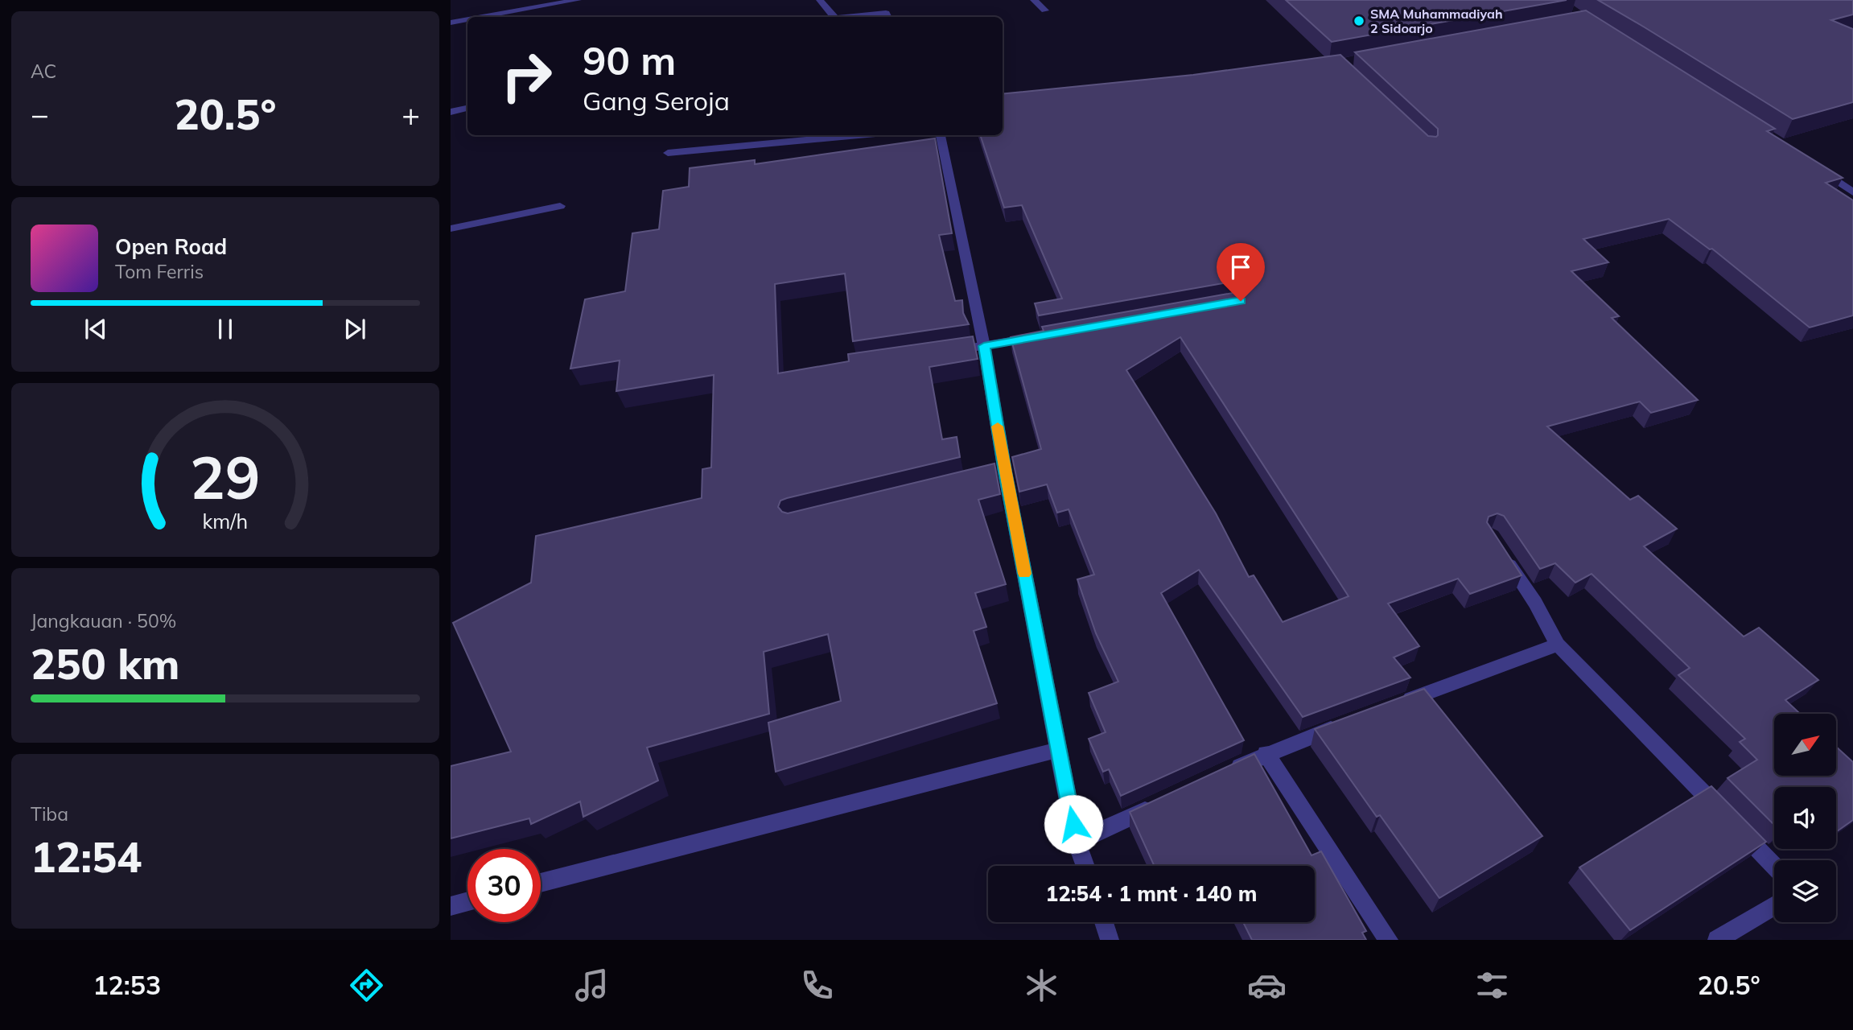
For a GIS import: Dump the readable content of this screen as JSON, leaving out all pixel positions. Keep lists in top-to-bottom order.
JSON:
{
  "places": ["SMA Muhammadiyah 2 Sidoarjo"],
  "north": "top right",
  "page": {
    "tile": [
      "AC",
      ["Jangkauan · 50%", "250 km"],
      ["Tiba", "12:54"]
    ],
    "turn": ["90 m", "Gang Seroja"],
    "heat": ["−", "20.5°", "+"],
    "song": ["Open Road", "Tom Ferris"],
    "limit": "30",
    "trip": "12:54 · 1 mnt · 140 m",
    "tabs": ["12:53", "20.5°"],
    "gauge": ["29", "km/h"]
  }
}
